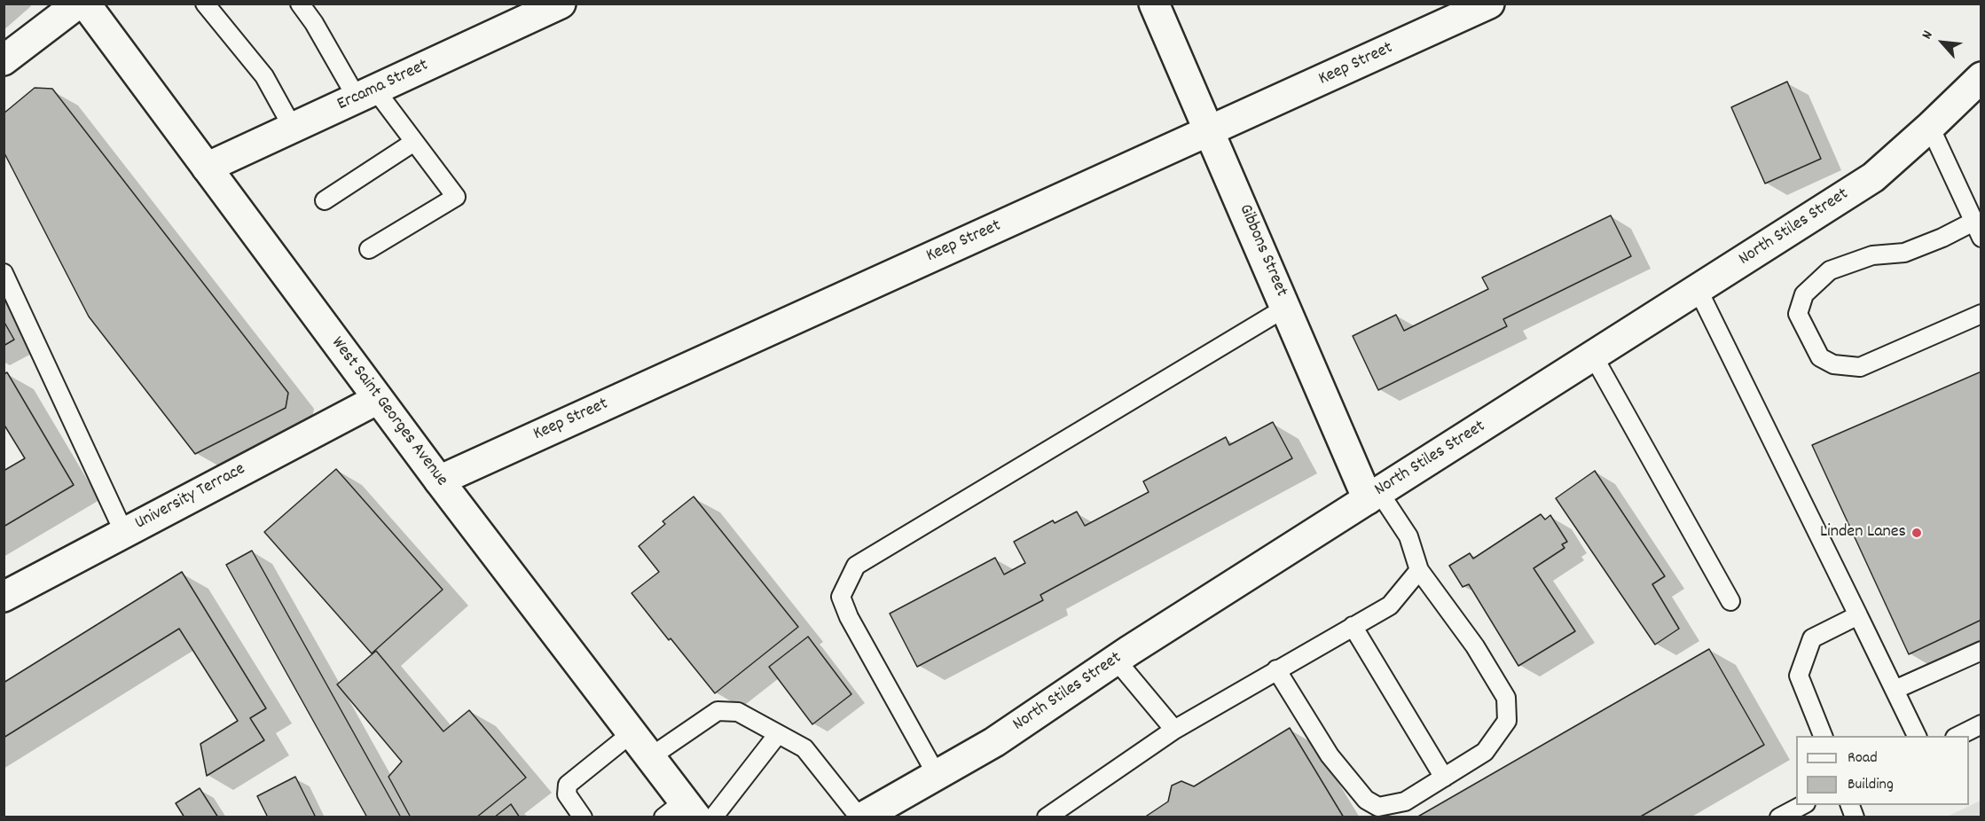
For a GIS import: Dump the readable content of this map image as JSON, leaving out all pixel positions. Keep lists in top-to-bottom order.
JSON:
{
  "streets": {
    "street": [
      "Keep Street",
      "Ercama Street",
      "North Stiles Street",
      "Gibbons Street",
      "West Saint Georges Avenue",
      "University Terrace"
    ]
  },
  "crossings": [
    ["Keep Street", "Gibbons Street"],
    ["Keep Street", "West Saint Georges Avenue"],
    ["Ercama Street", "West Saint Georges Avenue"],
    ["North Stiles Street", "Gibbons Street"],
    ["West Saint Georges Avenue", "University Terrace"]
  ],
  "places": ["Linden Lanes"],
  "legend": ["Road", "Building"],
  "north": "top left"
}
